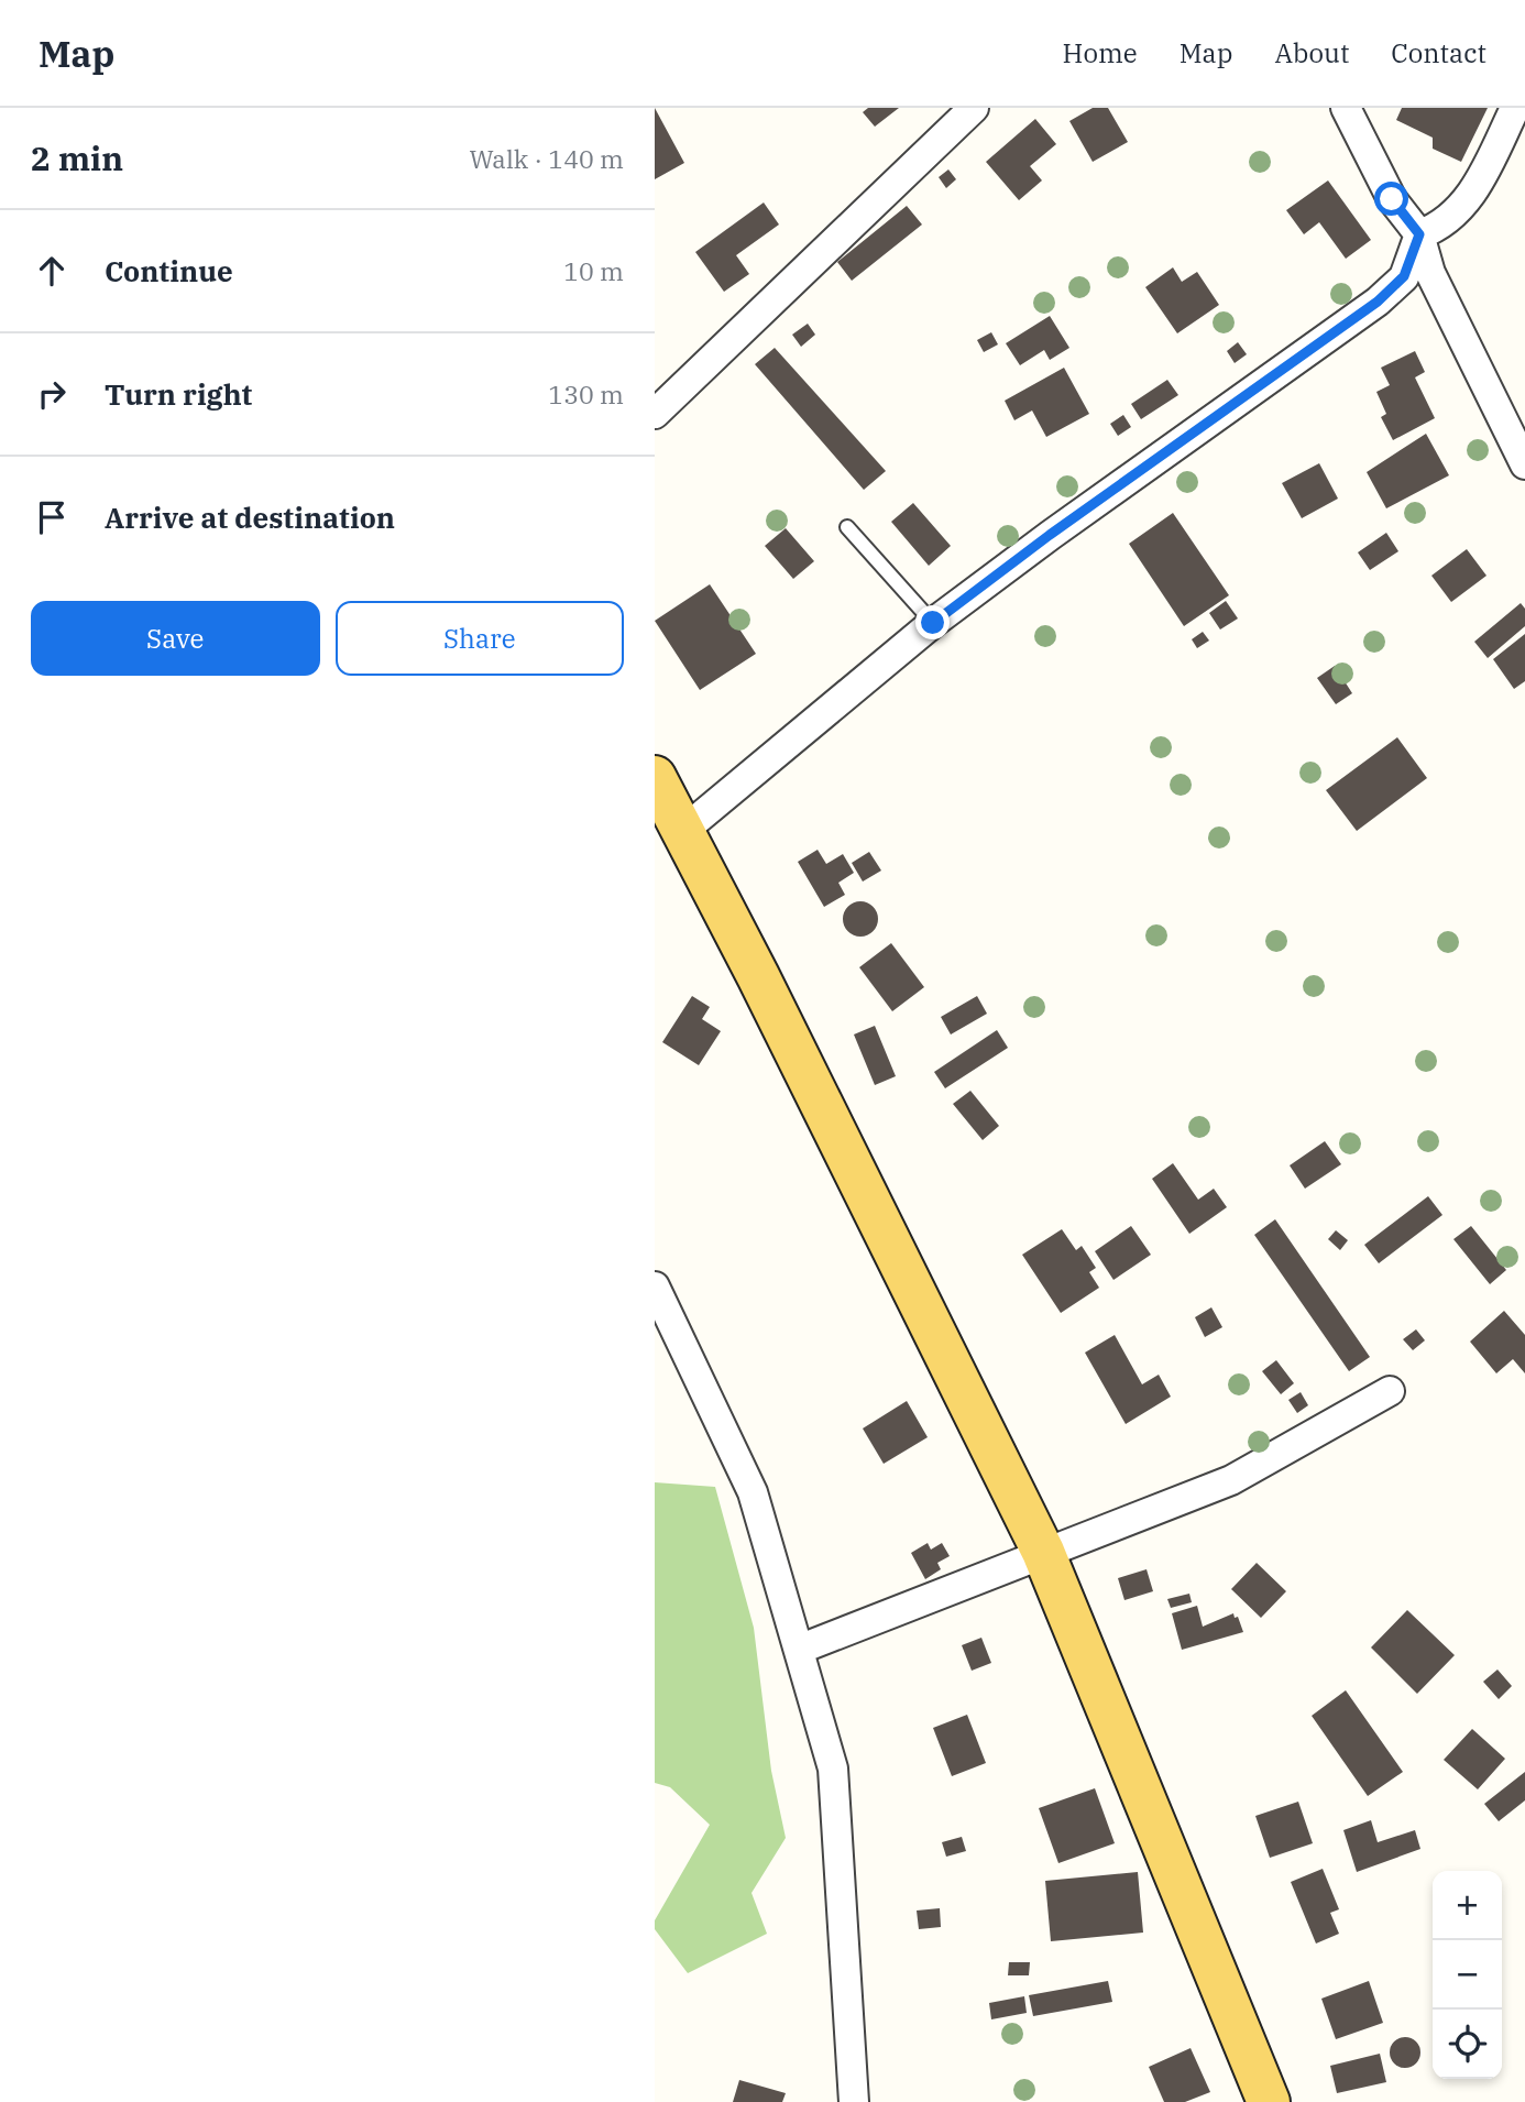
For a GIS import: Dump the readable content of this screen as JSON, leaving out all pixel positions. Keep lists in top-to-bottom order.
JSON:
{
  "page": {
    "header": "Map",
    "nav": [
      "Home",
      "Map",
      "About",
      "Contact"
    ],
    "heading": ["2 min", "Walk · 140 m"],
    "list": [
      ["Continue", "10 m"],
      ["Turn right", "130 m"],
      "Arrive at destination"
    ],
    "buttons": ["Save", "Share"],
    "map_buttons": ["+", "−"]
  }
}
